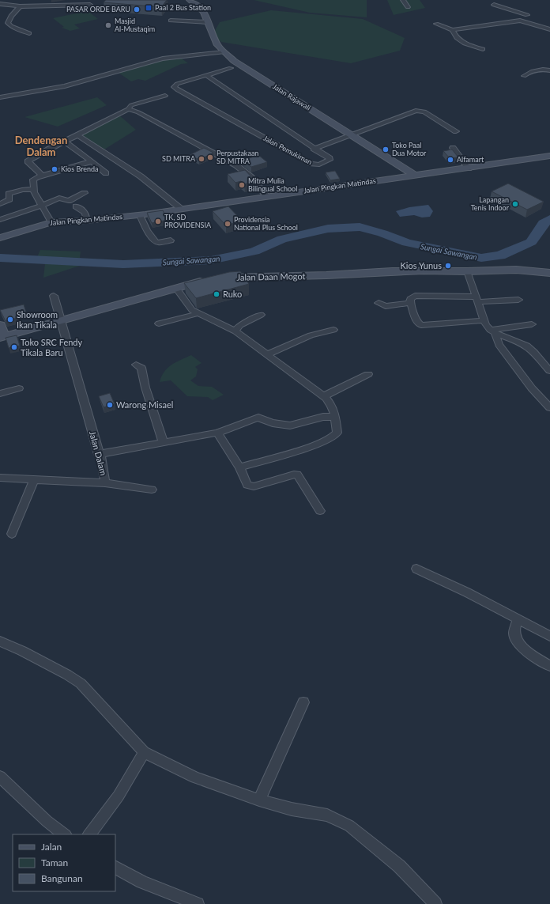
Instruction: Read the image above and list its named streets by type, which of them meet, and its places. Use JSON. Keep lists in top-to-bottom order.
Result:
{
  "streets": {
    "street": [
      "Jalan Rajawali",
      "Jalan Pemukiman",
      "Jalan Pingkan Matindas",
      "Jalan Daan Mogot",
      "Jalan Dalam"
    ]
  },
  "crossings": [
    ["Jalan Rajawali", "Jalan Pingkan Matindas"],
    ["Jalan Daan Mogot", "Jalan Dalam"]
  ],
  "districts": ["Dendengan Dalam"],
  "water": ["Sungai Sawangan"],
  "places": {
    "transit": ["Paal 2 Bus Station"],
    "other": [
      "PASAR ORDE BARU",
      "Masjid Al-Mustaqim",
      "Toko Paal Dua Motor",
      "Perpustakaan SD MITRA",
      "SD MITRA",
      "Alfamart",
      "Kios Brenda",
      "Mitra Mulia Bilingual School",
      "Lapangan Tenis Indoor",
      "TK, SD PROVIDENSIA",
      "Providensia National Plus School",
      "Kios Yunus",
      "Ruko",
      "Showroom Ikan Tikala",
      "Toko SRC Fendy Tikala Baru",
      "Warong Misael"
    ]
  },
  "legend": ["Jalan", "Taman", "Bangunan"]
}
